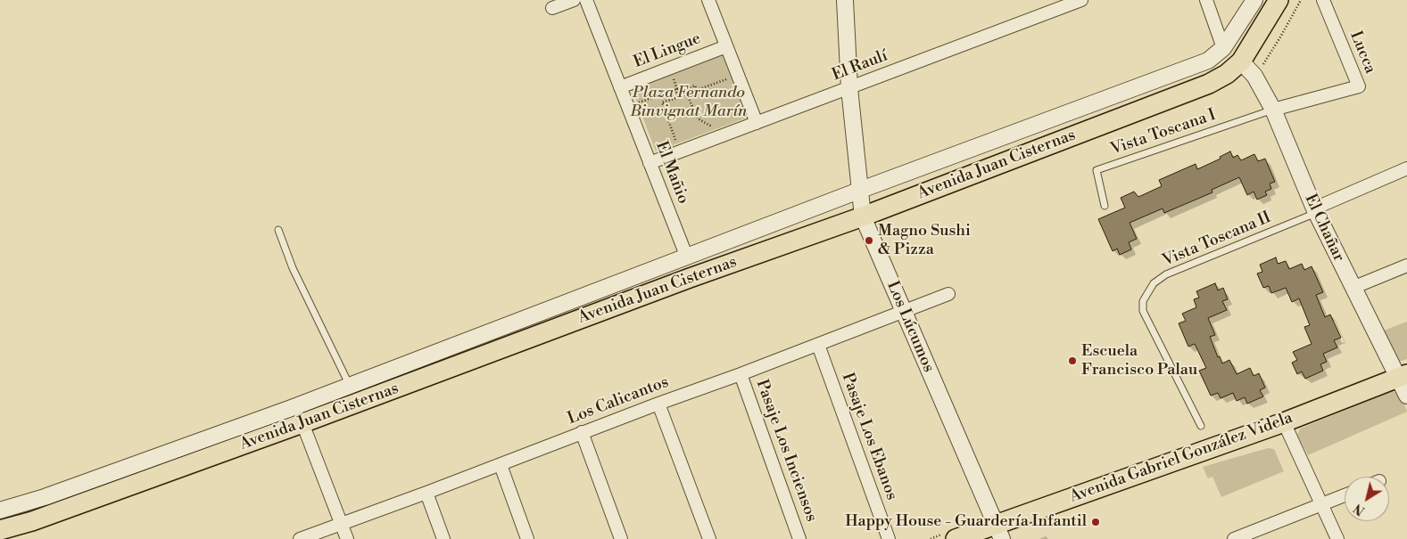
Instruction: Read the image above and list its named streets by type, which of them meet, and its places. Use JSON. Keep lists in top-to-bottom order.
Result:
{
  "streets": {
    "main road": ["Avenida Juan Cisternas", "Avenida Gabriel González Videla"],
    "street": [
      "El Lingue",
      "Lucca",
      "El Raulí",
      "El Mañio",
      "El Chañar",
      "Los Lúcumos",
      "Los Calicantos",
      "Pasaje Los Ebanos",
      "Pasaje Los Inciensos"
    ],
    "lane": ["Vista Toscana I", "Vista Toscana II"]
  },
  "crossings": [
    ["El Lingue", "El Mañio"],
    ["Lucca", "Vista Toscana I"],
    ["Lucca", "El Chañar"],
    ["El Raulí", "El Mañio"],
    ["El Raulí", "Los Lúcumos"],
    ["Vista Toscana I", "El Chañar"],
    ["Avenida Juan Cisternas", "El Mañio"],
    ["Avenida Juan Cisternas", "El Chañar"],
    ["Avenida Juan Cisternas", "Los Lúcumos"],
    ["El Chañar", "Vista Toscana II"],
    ["El Chañar", "Avenida Gabriel González Videla"],
    ["Los Lúcumos", "Los Calicantos"],
    ["Los Lúcumos", "Avenida Gabriel González Videla"],
    ["Los Calicantos", "Pasaje Los Ebanos"],
    ["Los Calicantos", "Pasaje Los Inciensos"]
  ],
  "parks": ["Plaza Fernando Binvignat Marín"],
  "places": ["Magno Sushi & Pizza", "Escuela Francisco Palau", "Happy House - Guardería Infantil"],
  "north": "bottom left"
}
